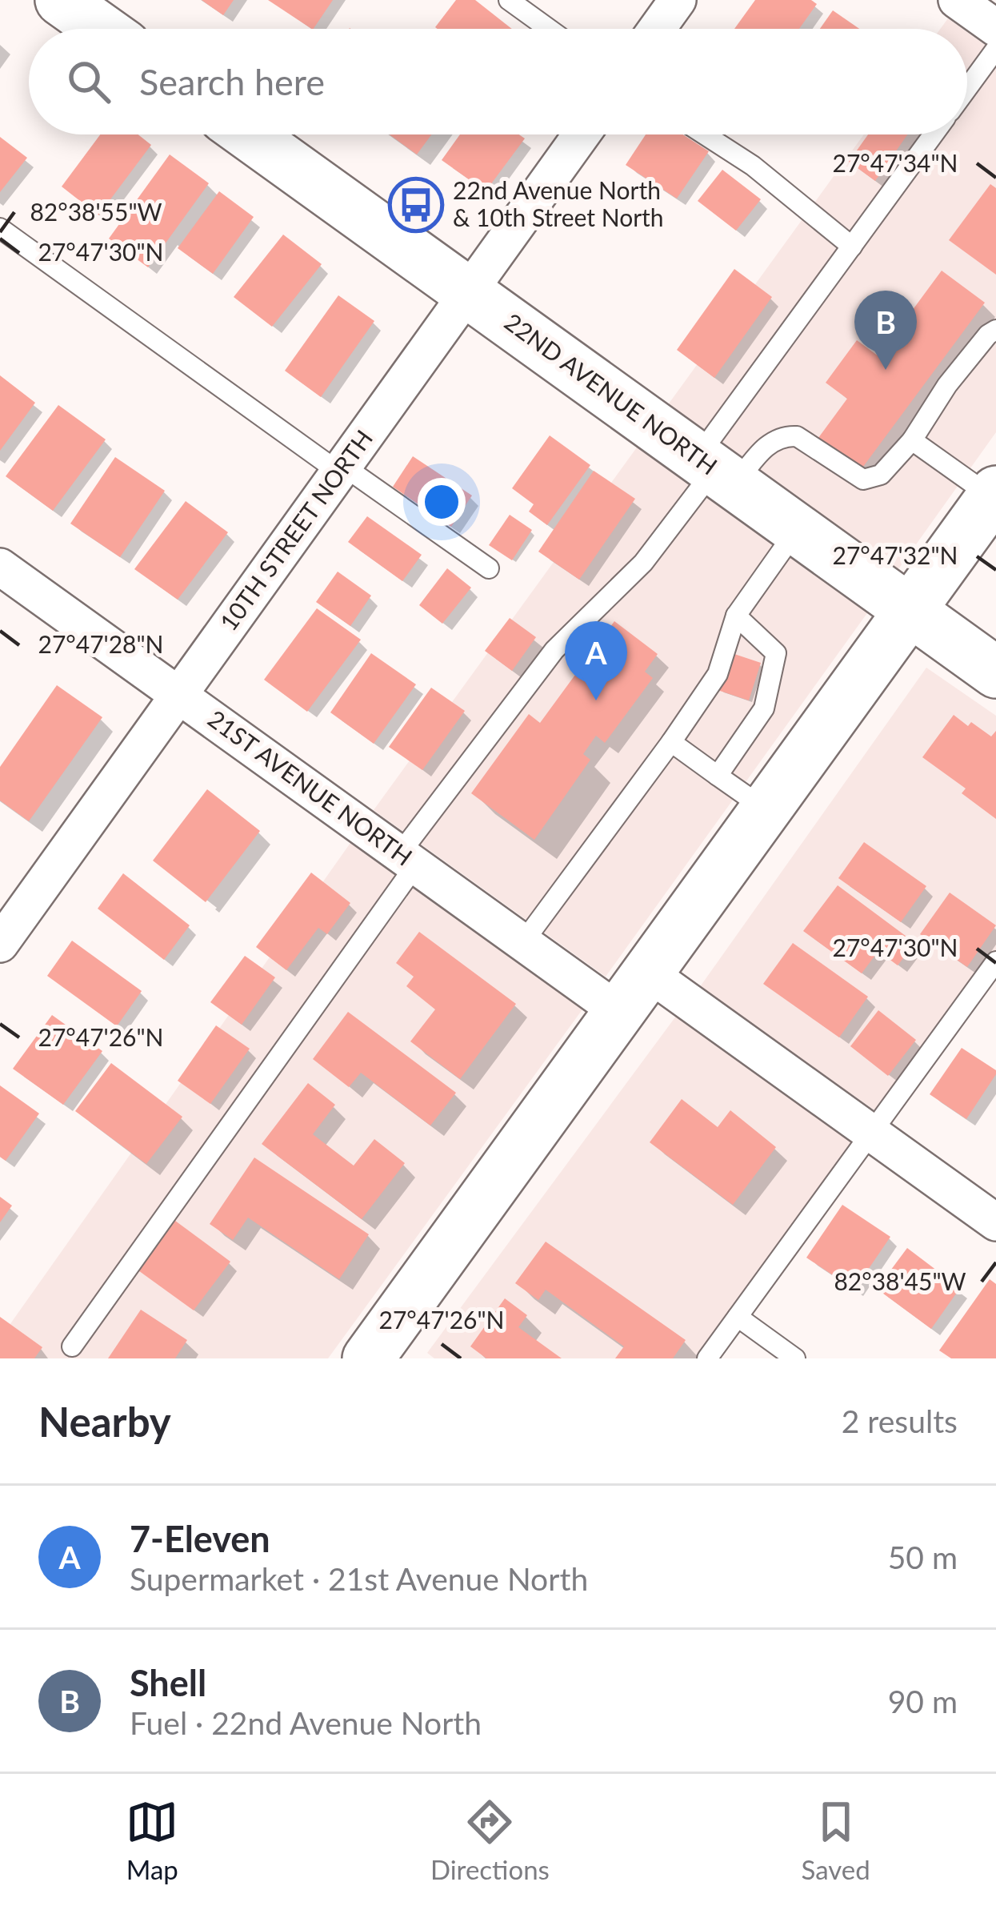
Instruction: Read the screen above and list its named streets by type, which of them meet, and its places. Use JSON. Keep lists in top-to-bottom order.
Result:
{
  "streets": {
    "main road": ["22ND AVENUE NORTH"],
    "street": ["10TH STREET NORTH", "21ST AVENUE NORTH"]
  },
  "crossings": [
    ["22ND AVENUE NORTH", "10TH STREET NORTH"],
    ["10TH STREET NORTH", "21ST AVENUE NORTH"]
  ],
  "places": {
    "bus stop": ["22nd Avenue North & 10th Street North"]
  },
  "page": {
    "search": "Search here",
    "pins": ["B", "A"],
    "heading": ["Nearby", "2 results"],
    "list": [
      {
        "mark": "A",
        "name": "7-Eleven",
        "note": "Supermarket · 21st Avenue North",
        "value": "50 m"
      },
      {
        "mark": "B",
        "name": "Shell",
        "note": "Fuel · 22nd Avenue North",
        "value": "90 m"
      }
    ],
    "nav": ["Map", "Directions", "Saved"]
  },
  "coordinates": [
    "27°47'34\"N",
    "82°38'55\"W",
    "27°47'30\"N",
    "27°47'32\"N",
    "27°47'28\"N",
    "27°47'26\"N",
    "82°38'45\"W"
  ]
}
